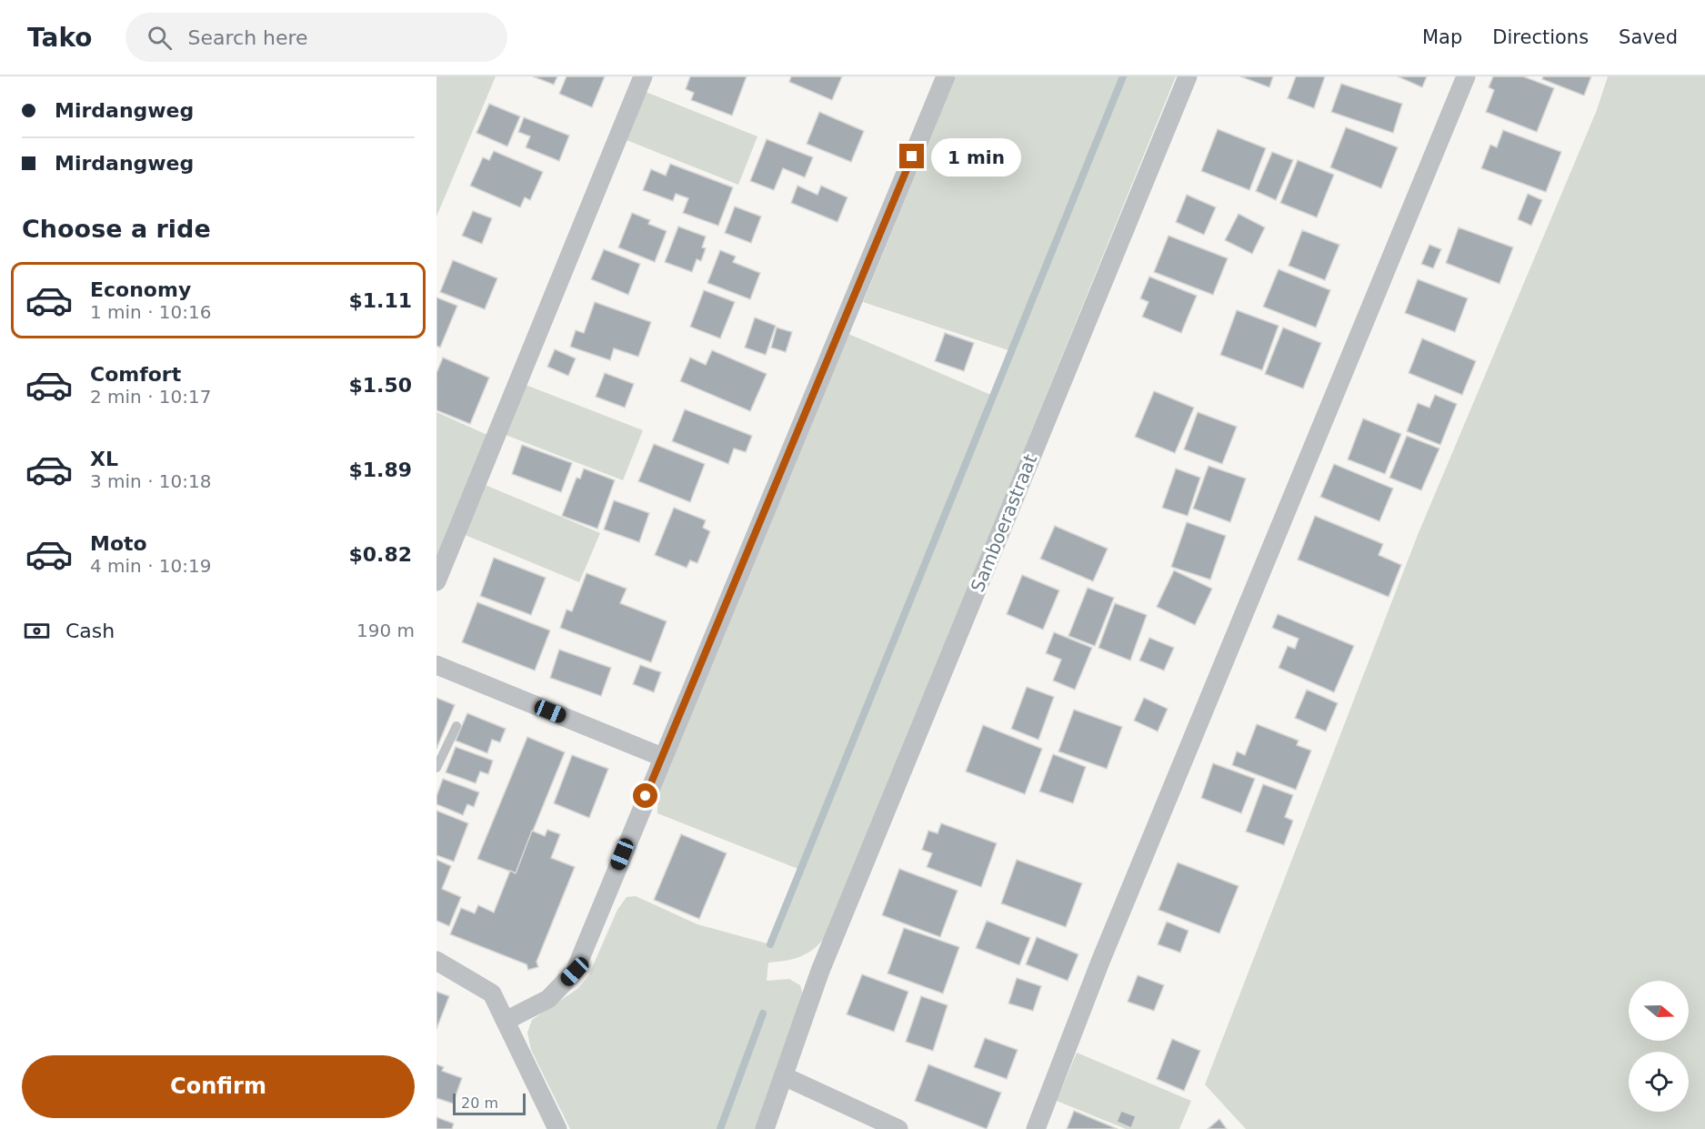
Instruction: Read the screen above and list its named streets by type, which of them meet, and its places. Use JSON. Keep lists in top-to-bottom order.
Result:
{
  "streets": {
    "street": ["Samboerastraat"]
  },
  "scale_bar": "20 m",
  "north": "right",
  "page": {
    "header": "Tako",
    "search": "Search here",
    "nav": ["Map", "Directions", "Saved"],
    "banner": ["Mirdangweg", "Mirdangweg"],
    "bubble": "1 min",
    "heading": "Choose a ride",
    "list": [
      {
        "name": "Economy",
        "note": "1 min · 10:16",
        "value": "$1.11"
      },
      {
        "name": "Comfort",
        "note": "2 min · 10:17",
        "value": "$1.50"
      },
      {
        "name": "XL",
        "note": "3 min · 10:18",
        "value": "$1.89"
      },
      {
        "name": "Moto",
        "note": "4 min · 10:19",
        "value": "$0.82"
      }
    ],
    "pay": ["Cash", "190 m"],
    "buttons": "Confirm",
    "scale": "20 m"
  }
}
